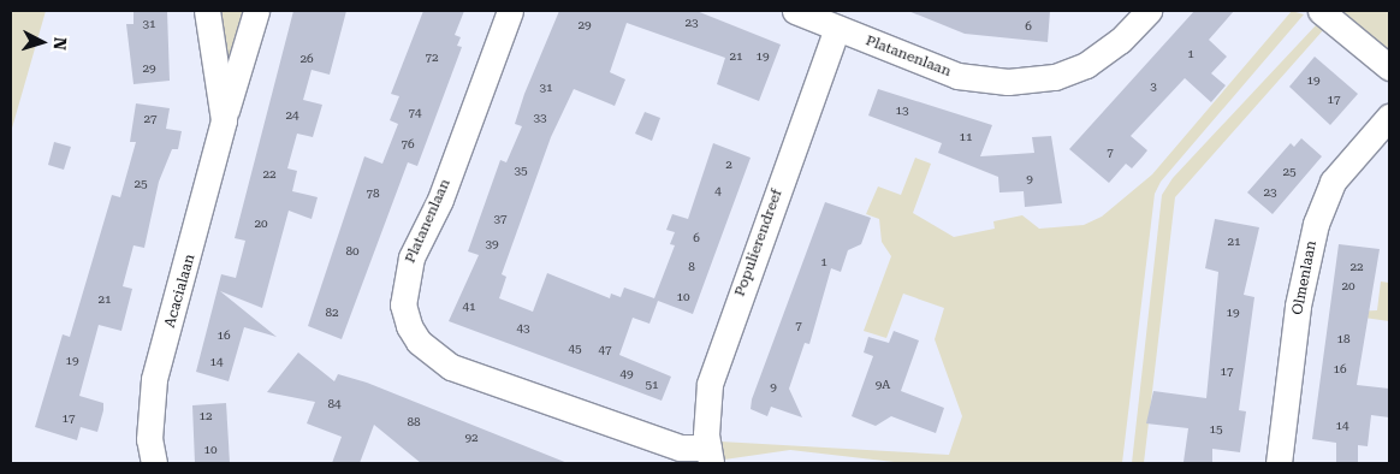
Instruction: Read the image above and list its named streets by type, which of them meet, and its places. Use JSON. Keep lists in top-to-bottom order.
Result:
{
  "streets": {
    "street": [
      "Platanenlaan",
      "Populierendreef",
      "Olmenlaan",
      "Acacialaan"
    ]
  },
  "crossings": [
    ["Platanenlaan", "Populierendreef"]
  ],
  "house_numbers": [
    "23",
    "31",
    "29",
    "6",
    "1",
    "21",
    "19",
    "72",
    "26",
    "29",
    "19",
    "3",
    "31",
    "17",
    "13",
    "74",
    "24",
    "33",
    "27",
    "11",
    "76",
    "7",
    "2",
    "35",
    "25",
    "22",
    "9",
    "25",
    "4",
    "23",
    "78",
    "37",
    "20",
    "6",
    "21",
    "39",
    "80",
    "1",
    "8",
    "22",
    "20",
    "10",
    "21",
    "41",
    "82",
    "19",
    "7",
    "43",
    "16",
    "18",
    "45",
    "47",
    "19",
    "14",
    "16",
    "17",
    "49",
    "51",
    "9A",
    "9",
    "84",
    "12",
    "17",
    "88",
    "14",
    "15",
    "92",
    "10"
  ],
  "north": "right"
}
